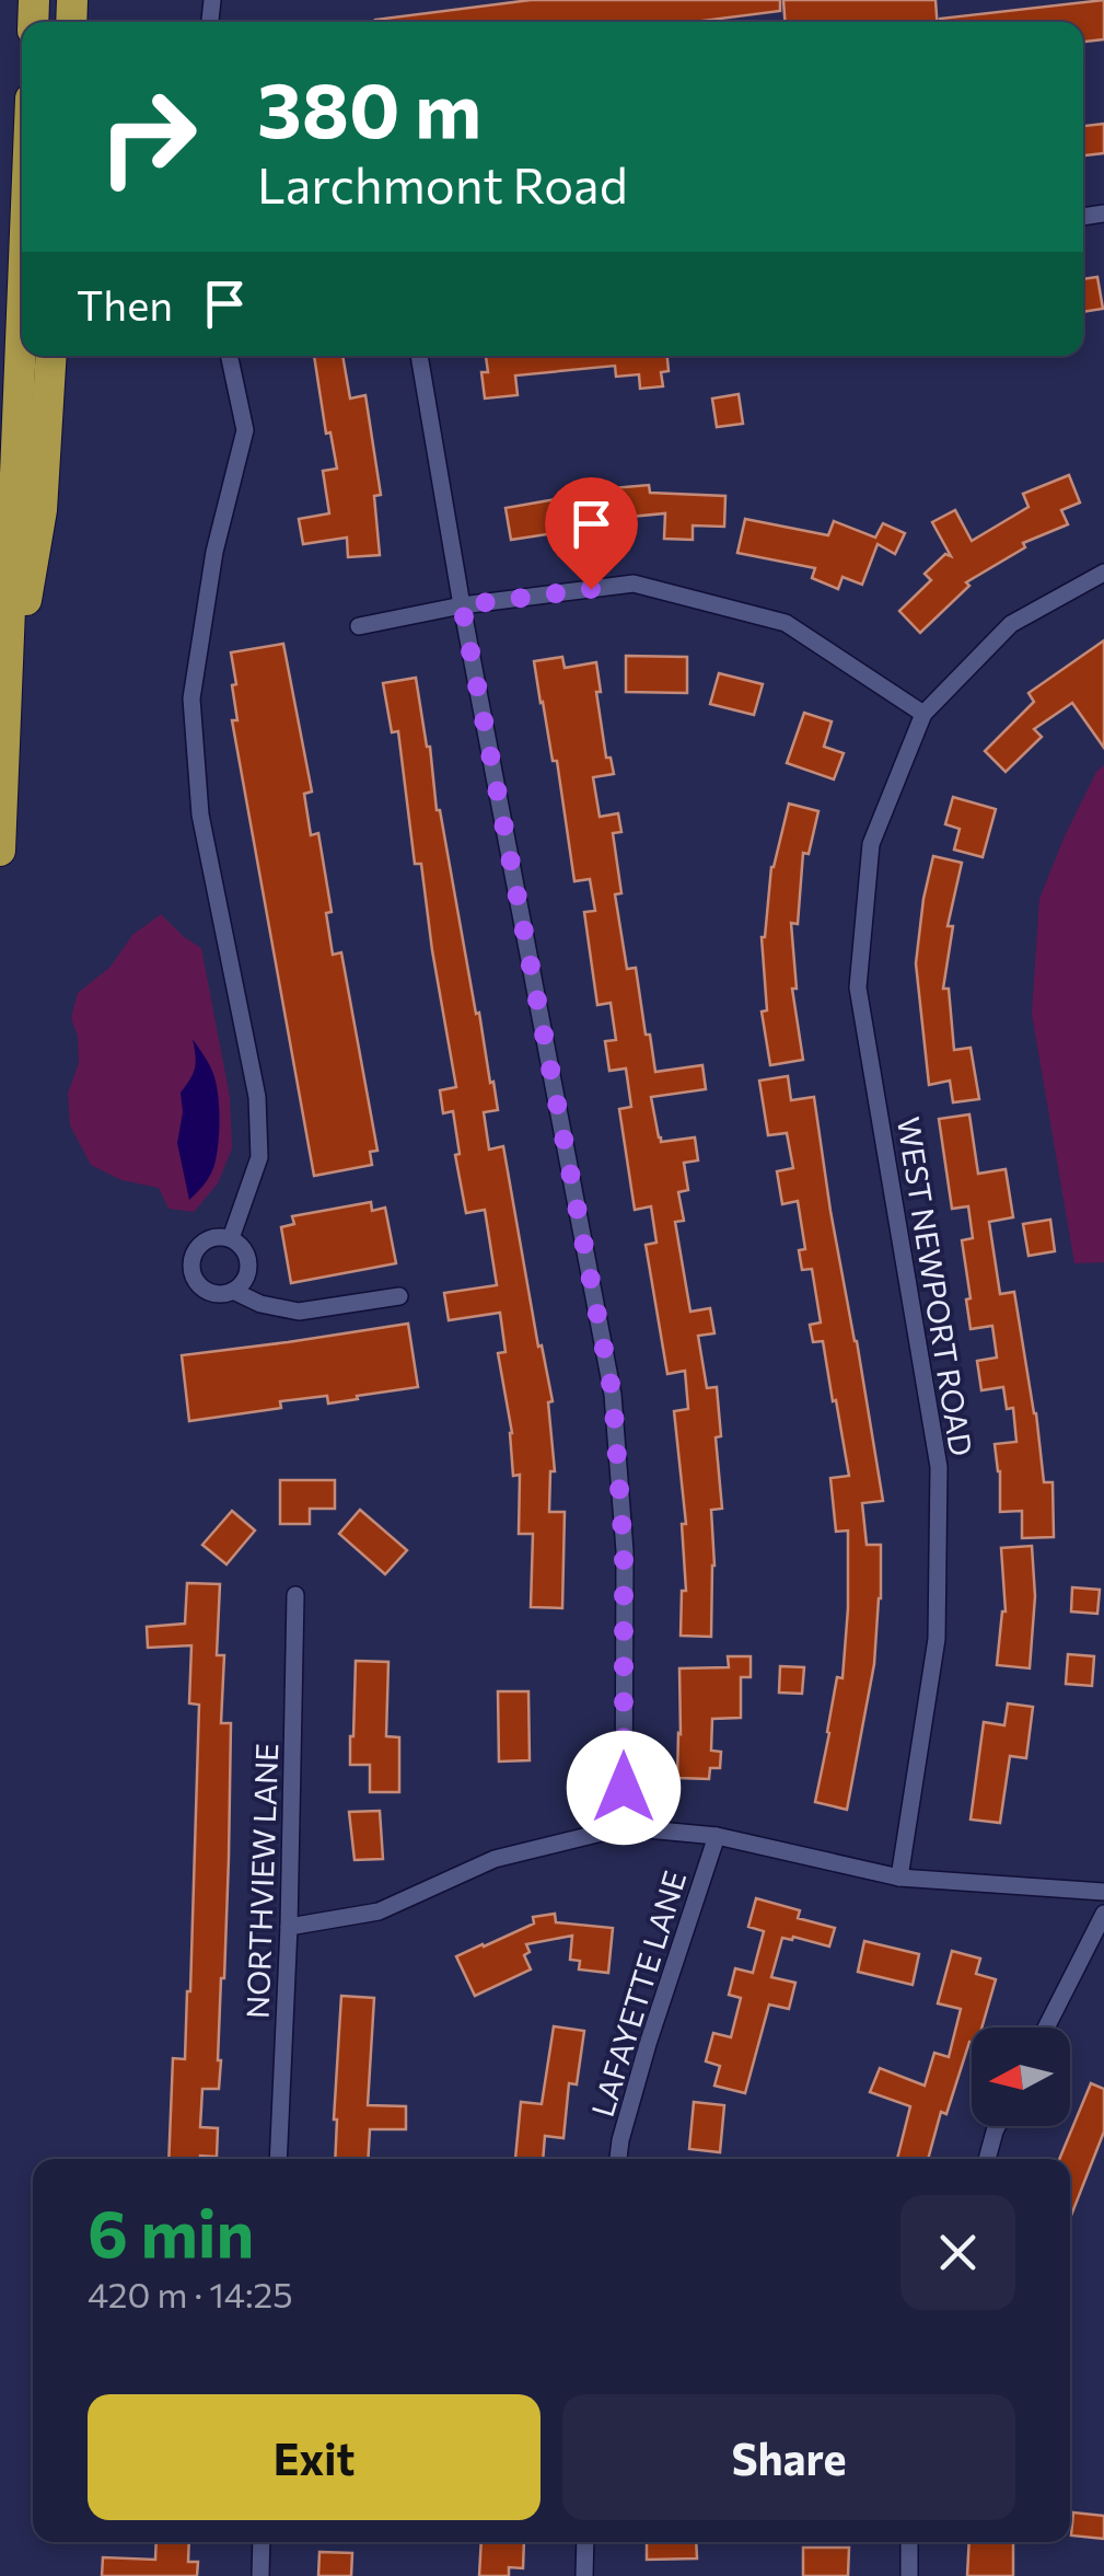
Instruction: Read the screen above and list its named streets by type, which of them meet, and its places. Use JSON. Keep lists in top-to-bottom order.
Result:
{
  "streets": {
    "street": ["WEST NEWPORT ROAD", "NORTHVIEW LANE", "LAFAYETTE LANE"]
  },
  "north": "left",
  "page": {
    "turn": ["380 m", "Larchmont Road"],
    "then": "Then",
    "heading": ["6 min", "420 m · 14:25"],
    "buttons": ["Exit", "Share"]
  }
}
